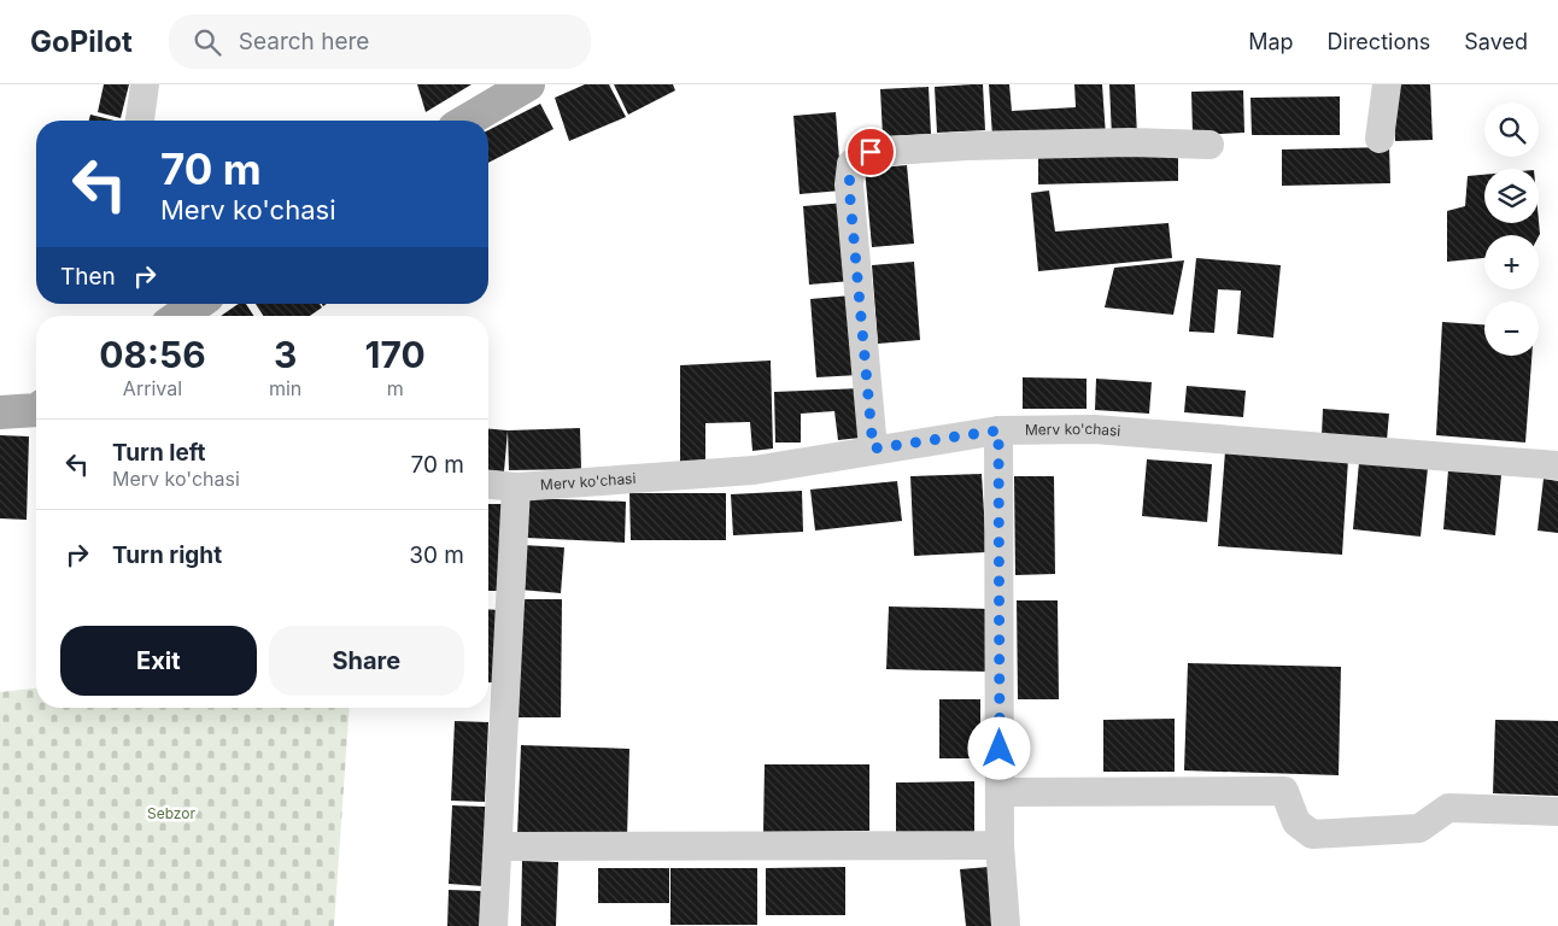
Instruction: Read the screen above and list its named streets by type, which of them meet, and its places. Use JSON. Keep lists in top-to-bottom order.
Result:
{
  "streets": {
    "street": ["Merv ko'chasi"]
  },
  "parks": ["Sebzor"],
  "page": {
    "header": "GoPilot",
    "search": "Search here",
    "nav": ["Map", "Directions", "Saved"],
    "map_buttons": ["+", "−"],
    "turn": ["70 m", "Merv ko'chasi"],
    "then": "Then",
    "eta": [
      "08:56",
      "Arrival",
      "3",
      "min",
      "170",
      "m"
    ],
    "list": [
      {
        "name": "Turn left",
        "note": "Merv ko'chasi",
        "value": "70 m"
      },
      {
        "name": "Turn right",
        "value": "30 m"
      }
    ],
    "buttons": ["Exit", "Share"]
  }
}
